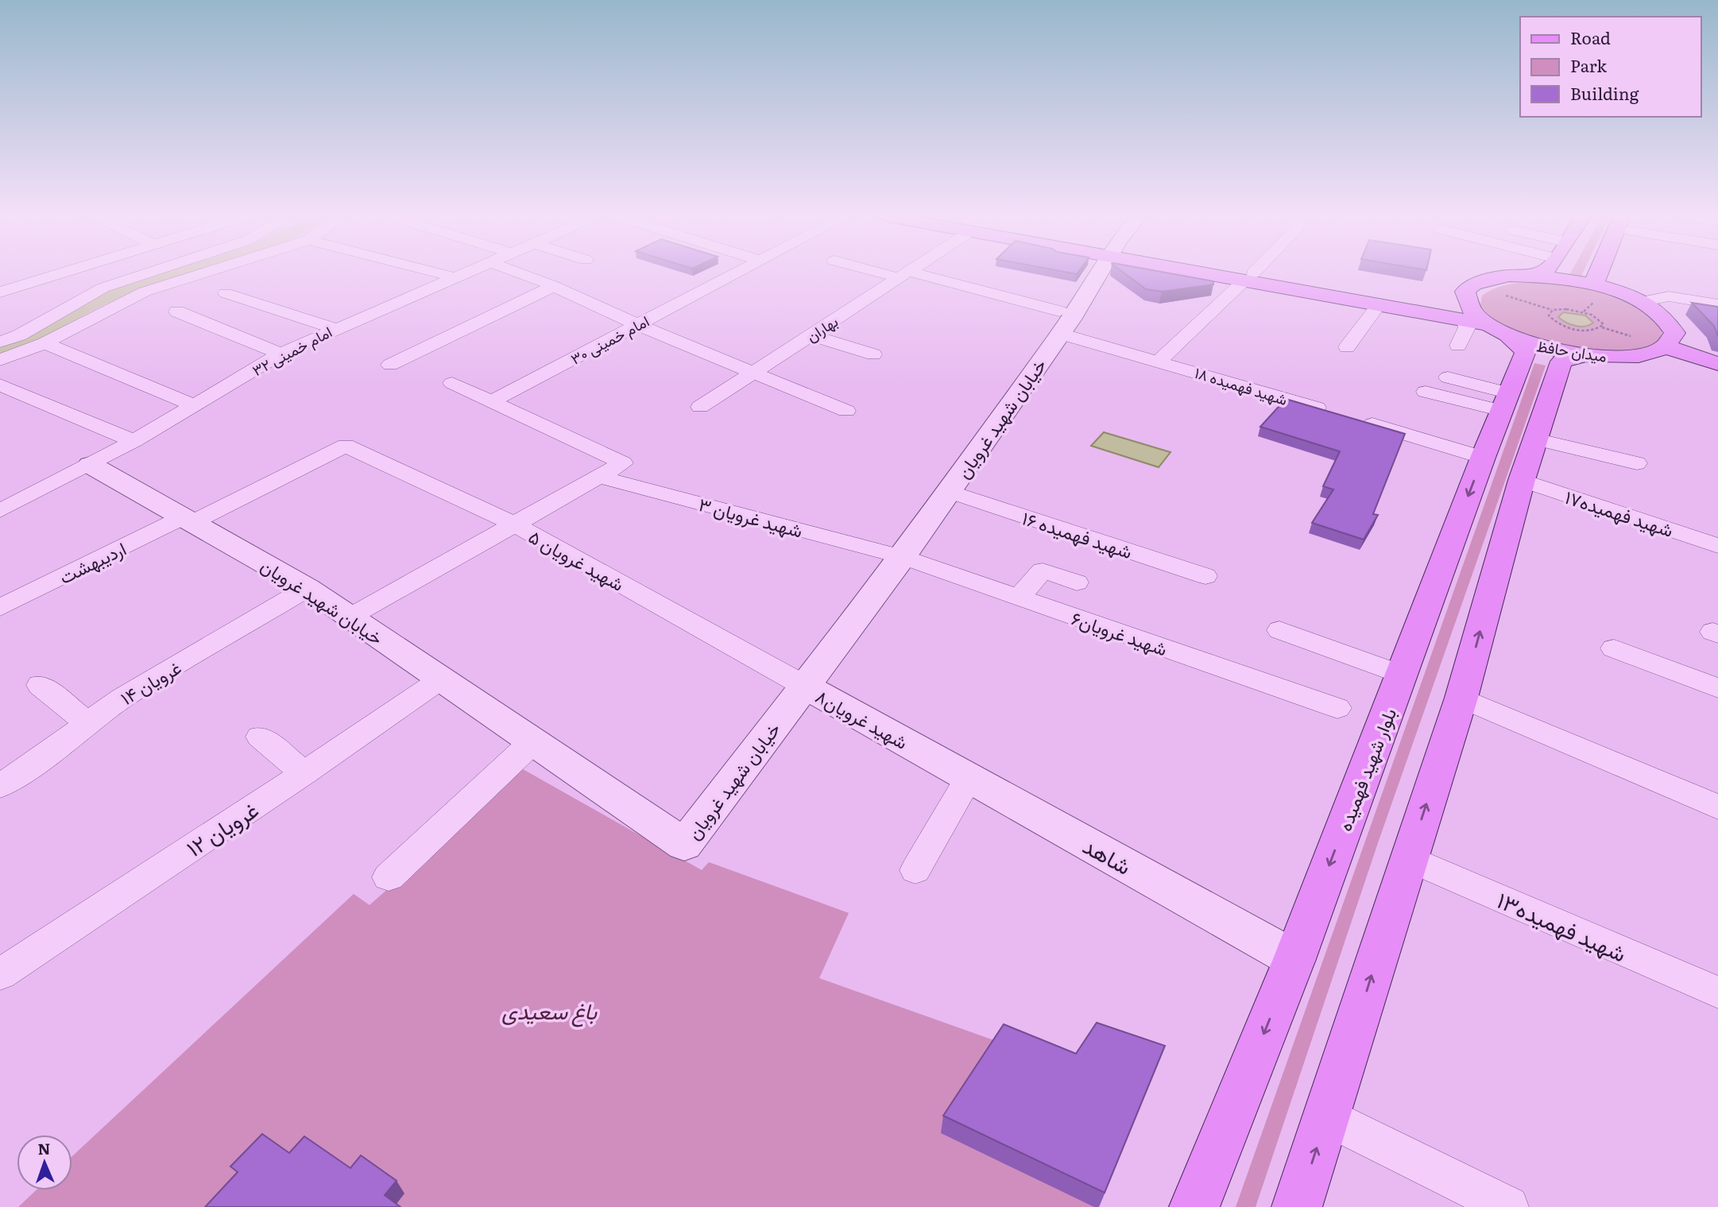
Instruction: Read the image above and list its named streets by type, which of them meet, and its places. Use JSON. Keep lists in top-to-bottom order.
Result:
{
  "streets": {
    "main road": ["میدان حافظ", "بلوار شهید فهمیده"],
    "street": [
      "بهاران",
      "امام خمینی ۳۰",
      "امام خمینی ۳۲",
      "شهید فهمیده ۱۸",
      "خیابان شهید غرویان",
      "شهید فهمیده۱۷",
      "شهید غرویان ۳",
      "شهید فهمیده ۱۶",
      "شهید غرویان ۵",
      "اردیبهشت",
      "شهید غرویان۶",
      "غرویان ۱۴",
      "شهید غرویان۸",
      "غرویان ۱۲",
      "شاهد",
      "شهید فهمیده۱۳"
    ]
  },
  "crossings": [
    ["بهاران", "شهید فهمیده ۱۸"],
    ["امام خمینی ۳۲", "خیابان شهید غرویان"],
    ["میدان حافظ", "بلوار شهید فهمیده"],
    ["شهید فهمیده ۱۸", "خیابان شهید غرویان"],
    ["شهید فهمیده ۱۸", "بلوار شهید فهمیده"],
    ["خیابان شهید غرویان", "شهید غرویان ۳"],
    ["خیابان شهید غرویان", "شهید فهمیده ۱۶"],
    ["خیابان شهید غرویان", "شهید غرویان ۵"],
    ["خیابان شهید غرویان", "اردیبهشت"],
    ["خیابان شهید غرویان", "شهید غرویان۶"],
    ["خیابان شهید غرویان", "غرویان ۱۴"],
    ["خیابان شهید غرویان", "شهید غرویان۸"],
    ["خیابان شهید غرویان", "غرویان ۱۲"],
    ["شهید غرویان ۳", "شهید غرویان۶"],
    ["شهید غرویان ۵", "اردیبهشت"],
    ["شهید غرویان ۵", "شهید غرویان۸"],
    ["شهید غرویان۸", "شاهد"],
    ["بلوار شهید فهمیده", "شاهد"]
  ],
  "parks": ["باغ سعیدی"],
  "legend": ["Road", "Park", "Building"],
  "north": "top"
}
